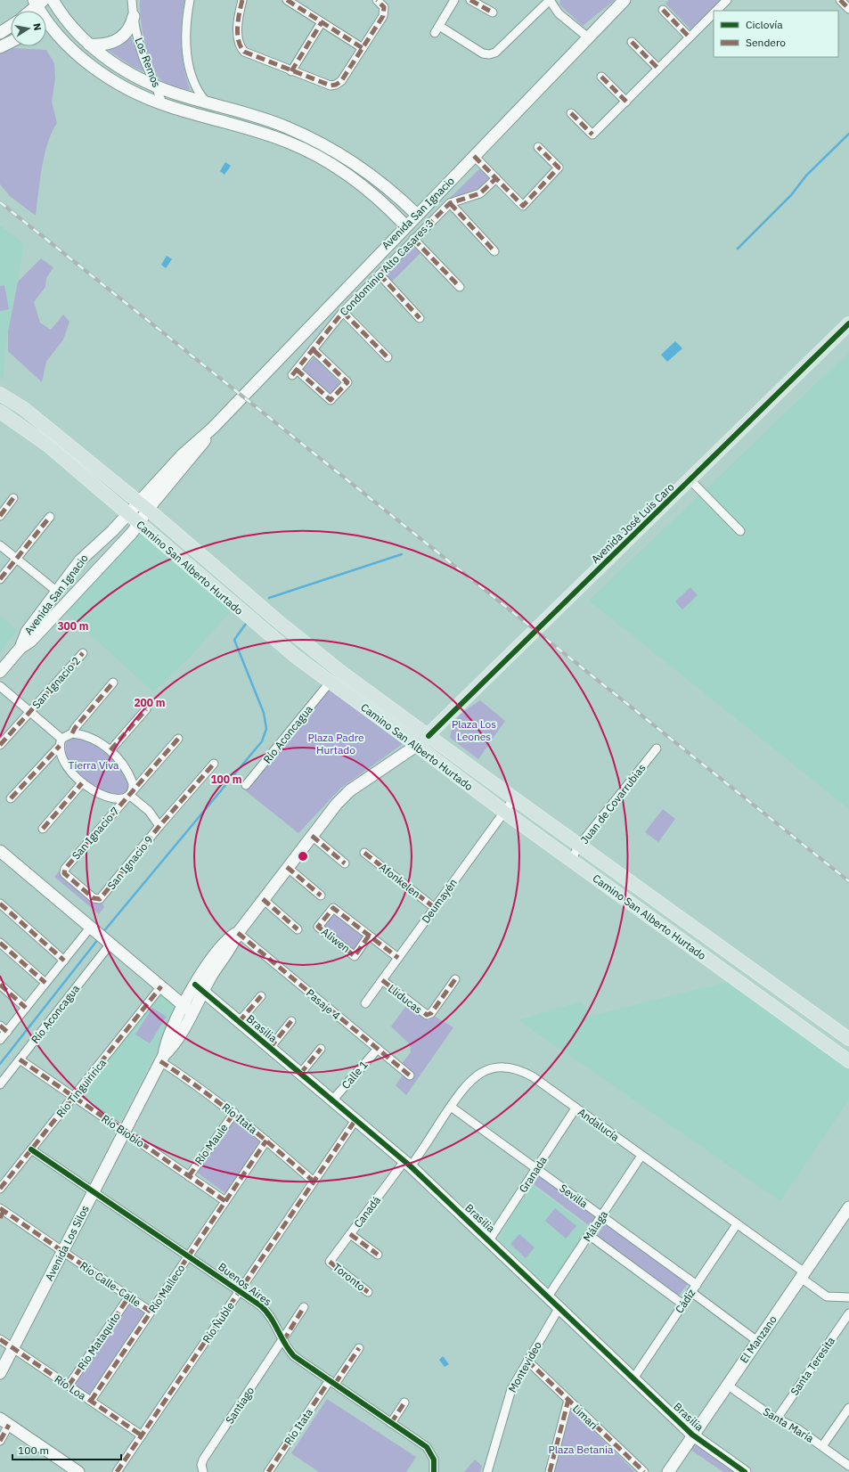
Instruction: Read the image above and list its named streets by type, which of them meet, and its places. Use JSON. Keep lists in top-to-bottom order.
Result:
{
  "streets": {
    "main road": ["Avenida José Luis Caro", "Camino San Alberto Hurtado"],
    "street": [
      "Los Remos",
      "Avenida San Ignacio",
      "Condominio Alto Casares 3",
      "San Ignacio 2",
      "Río Aconcagua",
      "Juan de Covarrubias",
      "San Ignacio 7",
      "San Ignacio 9",
      "Afonkelen",
      "Deumayén",
      "Aliwen",
      "Lliducas",
      "Pasaje 4",
      "Brasilia",
      "Calle 1",
      "Río Tinguiririca",
      "Río Itata",
      "Andalucía",
      "Río Biobío",
      "Río Maule",
      "Granada",
      "Sevilla",
      "Canadá",
      "Málaga",
      "Avenida Los Silos",
      "Toronto",
      "Río Calle-Calle",
      "Buenos Aires",
      "Río Malleco",
      "Cádiz",
      "Río Ñuble",
      "El Manzano",
      "Río Mataquito",
      "Santa Teresita",
      "Montevideo",
      "Río Loa",
      "Santiago",
      "Limarí",
      "Santa María"
    ]
  },
  "crossings": [
    ["Avenida San Ignacio", "Camino San Alberto Hurtado"],
    ["Avenida José Luis Caro", "Camino San Alberto Hurtado"],
    ["Avenida José Luis Caro", "Avenida Los Silos"],
    ["Camino San Alberto Hurtado", "Río Aconcagua"],
    ["Camino San Alberto Hurtado", "Juan de Covarrubias"],
    ["Camino San Alberto Hurtado", "Deumayén"],
    ["Camino San Alberto Hurtado", "Avenida Los Silos"],
    ["Río Aconcagua", "Río Biobío"],
    ["San Ignacio 7", "San Ignacio 9"],
    ["Afonkelen", "Deumayén"],
    ["Deumayén", "Aliwen"],
    ["Deumayén", "Lliducas"],
    ["Pasaje 4", "Calle 1"],
    ["Pasaje 4", "Avenida Los Silos"],
    ["Brasilia", "Calle 1"],
    ["Brasilia", "Andalucía"],
    ["Brasilia", "Granada"],
    ["Brasilia", "Canadá"],
    ["Brasilia", "Málaga"],
    ["Brasilia", "Avenida Los Silos"],
    ["Brasilia", "Cádiz"],
    ["Brasilia", "Río Ñuble"],
    ["Brasilia", "El Manzano"],
    ["Brasilia", "Montevideo"],
    ["Río Tinguiririca", "Río Biobío"],
    ["Río Tinguiririca", "Buenos Aires"],
    ["Río Itata", "Río Maule"],
    ["Río Itata", "Avenida Los Silos"],
    ["Río Itata", "Buenos Aires"],
    ["Río Itata", "Río Malleco"],
    ["Río Itata", "Río Ñuble"],
    ["Andalucía", "Granada"],
    ["Andalucía", "Sevilla"],
    ["Andalucía", "Canadá"],
    ["Andalucía", "Málaga"],
    ["Andalucía", "Cádiz"],
    ["Andalucía", "El Manzano"],
    ["Río Biobío", "Río Maule"],
    ["Río Biobío", "Avenida Los Silos"],
    ["Río Biobío", "Río Malleco"],
    ["Granada", "Sevilla"],
    ["Sevilla", "Málaga"],
    ["Sevilla", "Cádiz"],
    ["Canadá", "Toronto"],
    ["Avenida Los Silos", "Río Calle-Calle"],
    ["Avenida Los Silos", "Buenos Aires"],
    ["Avenida Los Silos", "Río Loa"],
    ["Río Calle-Calle", "Río Malleco"],
    ["Río Calle-Calle", "Río Mataquito"],
    ["Buenos Aires", "Río Malleco"],
    ["Buenos Aires", "Río Ñuble"],
    ["Buenos Aires", "Santiago"],
    ["Río Malleco", "Río Loa"],
    ["Río Ñuble", "Río Loa"],
    ["El Manzano", "Santa María"],
    ["Río Mataquito", "Río Loa"],
    ["Santa Teresita", "Santa María"],
    ["Montevideo", "Limarí"]
  ],
  "parks": [
    "Plaza Los Leones",
    "Plaza Padre Hurtado",
    "Tierra Viva",
    "Plaza Betania"
  ],
  "legend": ["Ciclovía", "Sendero"],
  "scale_bar": "100 m",
  "north": "right",
  "rings": ["300 m", "200 m", "100 m"]
}
